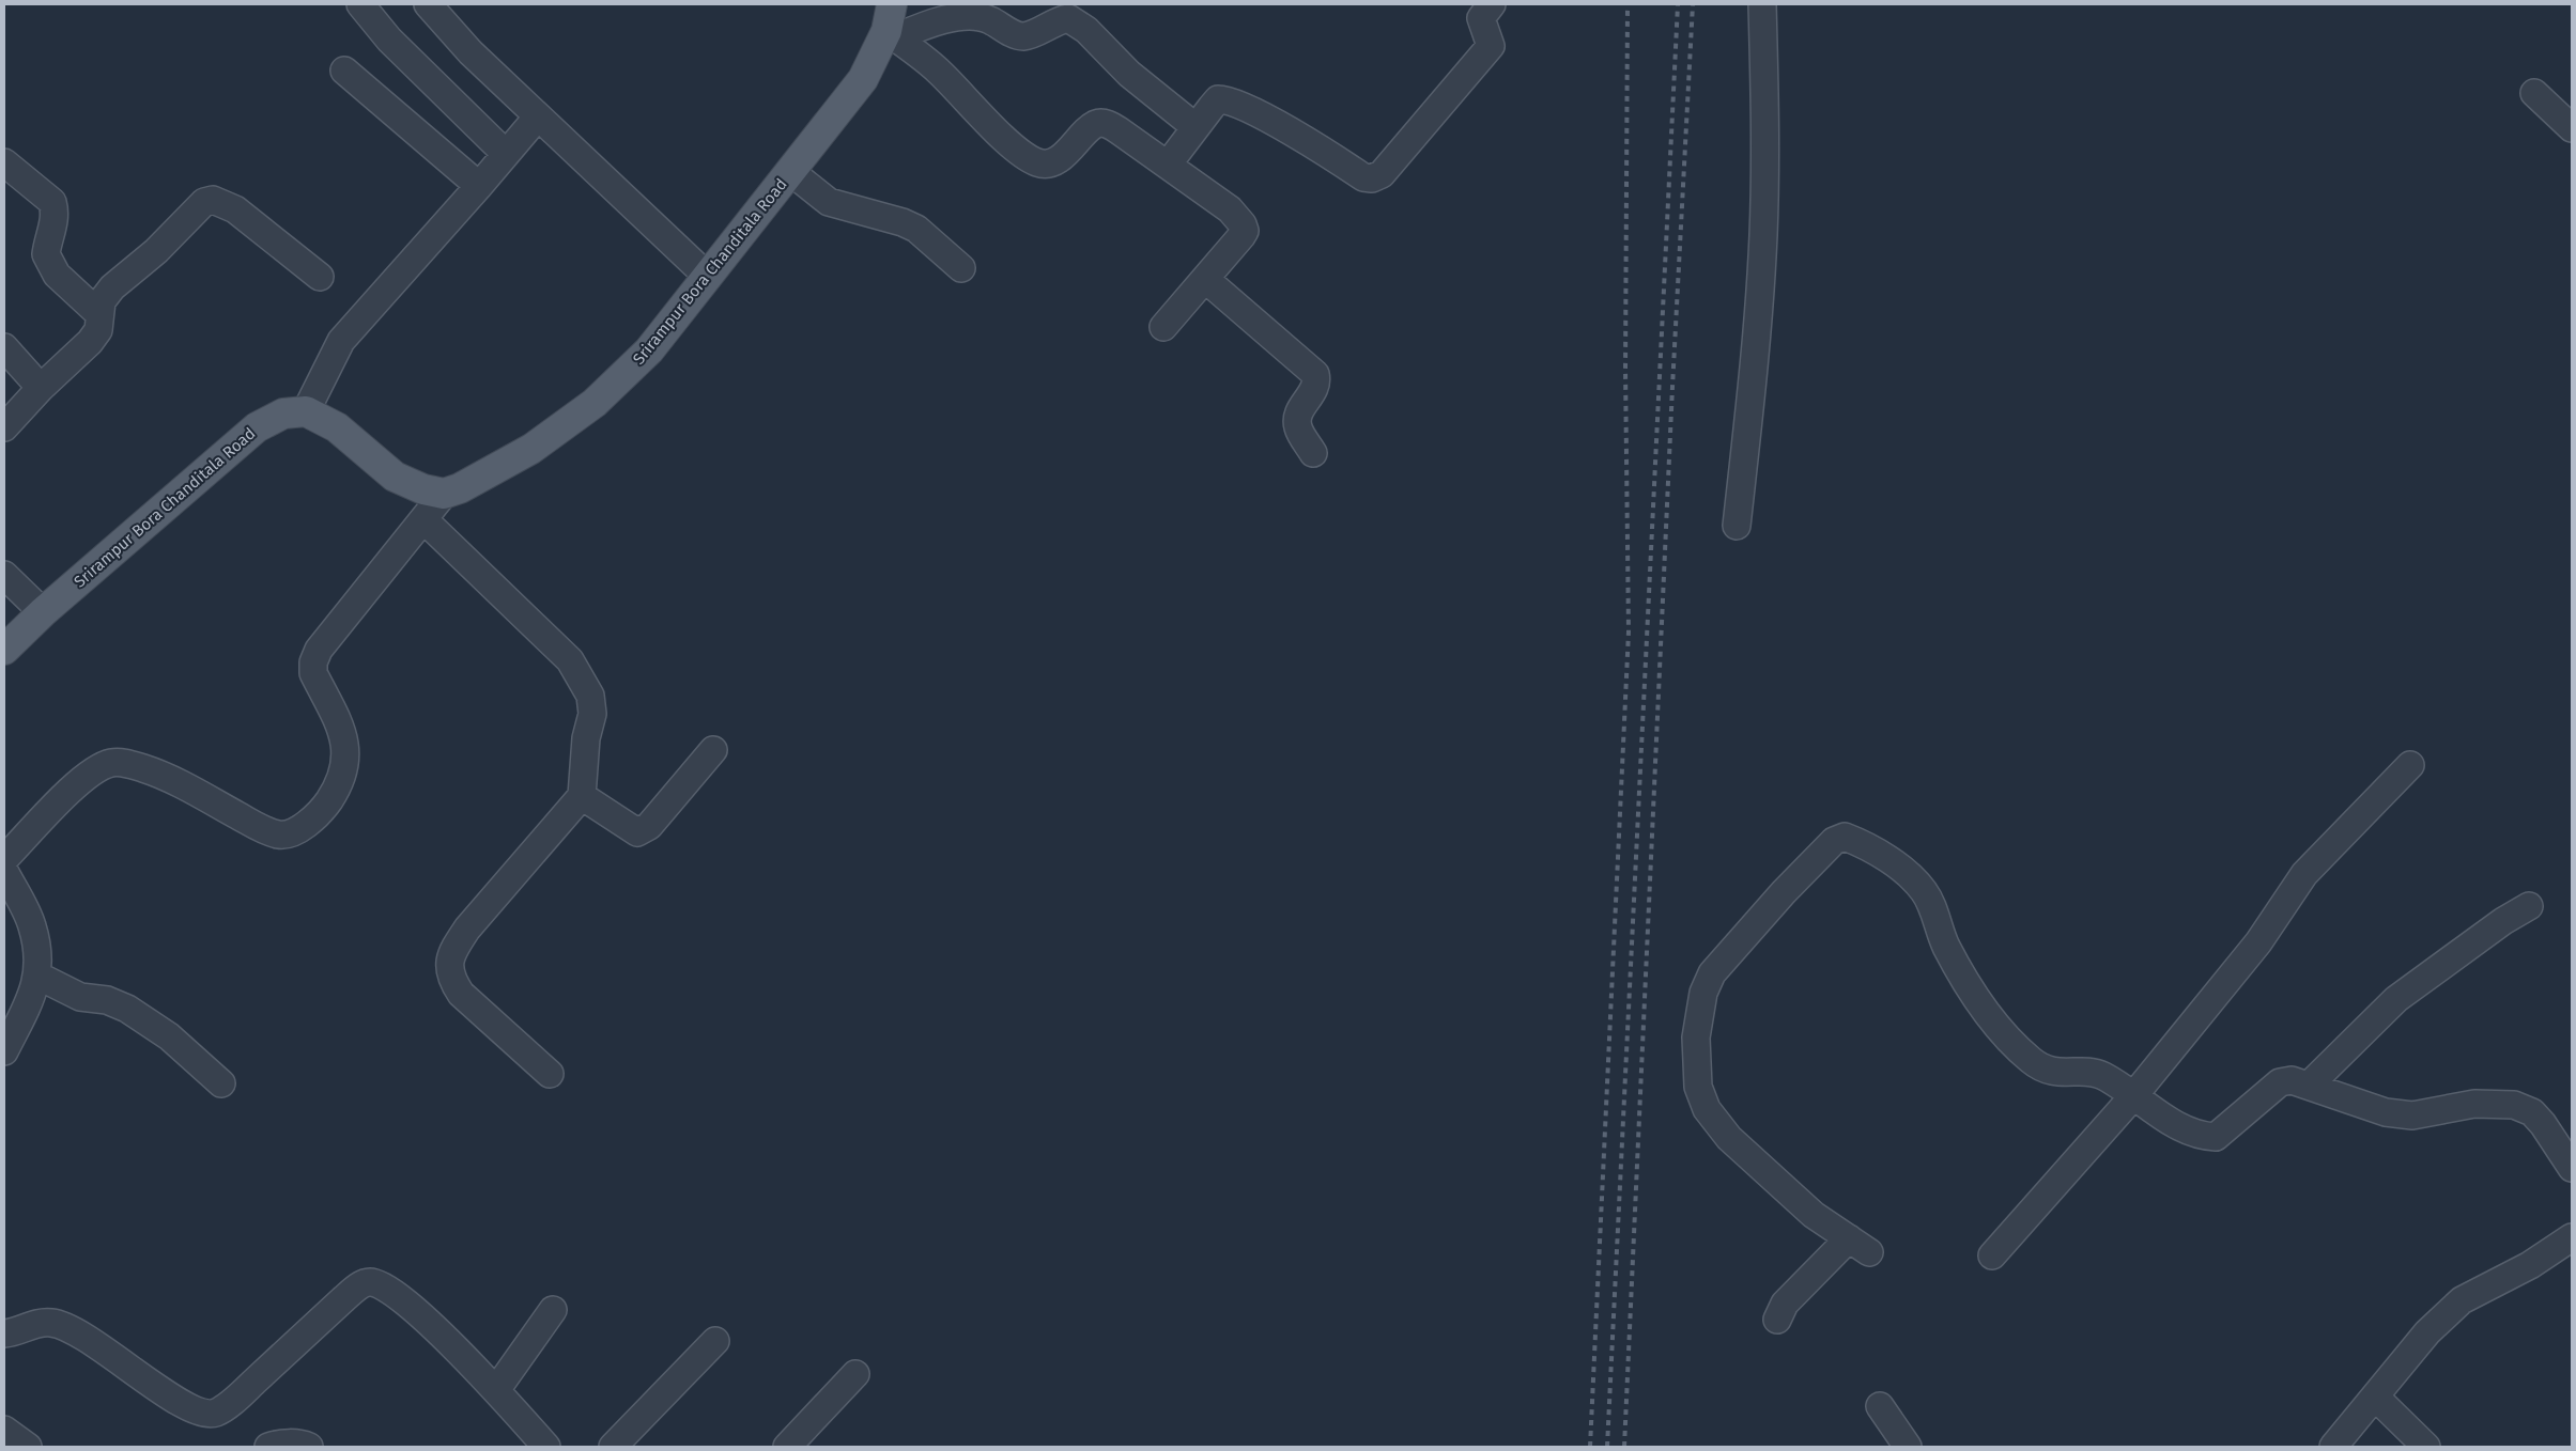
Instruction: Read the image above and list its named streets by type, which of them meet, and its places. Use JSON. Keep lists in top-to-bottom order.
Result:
{
  "streets": {
    "main road": ["Srirampur Bora Chanditala Road"]
  }
}
